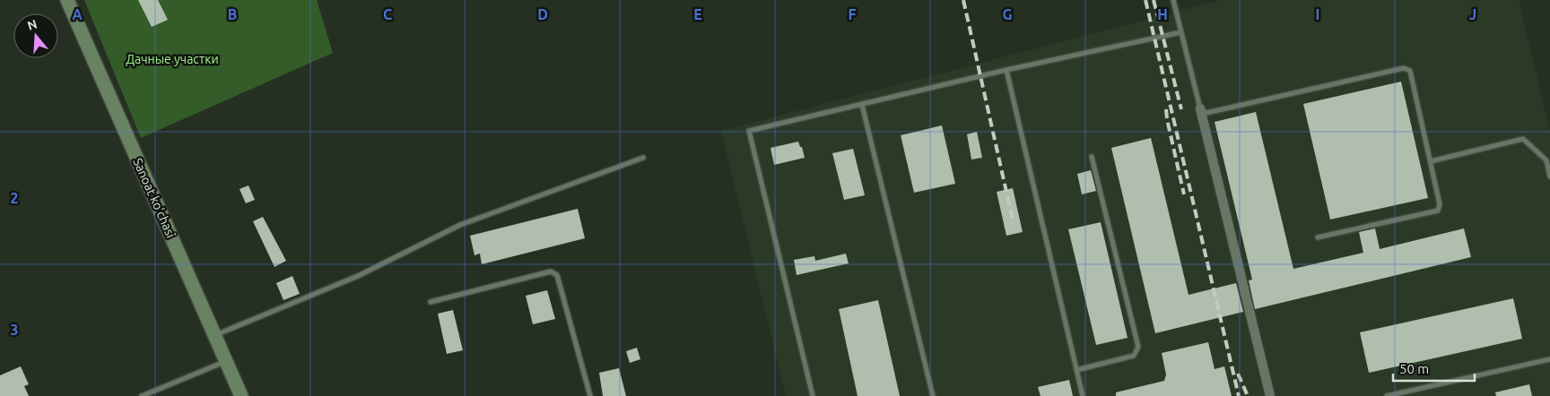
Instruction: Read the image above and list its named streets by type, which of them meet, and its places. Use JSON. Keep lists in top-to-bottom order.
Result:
{
  "streets": {
    "main road": ["Sanoat ko'chasi"]
  },
  "parks": ["Дачные участки"],
  "scale_bar": "50 m",
  "north": "top",
  "grid": {
    "columns": [
      "A",
      "B",
      "C",
      "D",
      "E",
      "F",
      "G",
      "H",
      "I",
      "J"
    ],
    "rows": ["2", "3"]
  }
}
